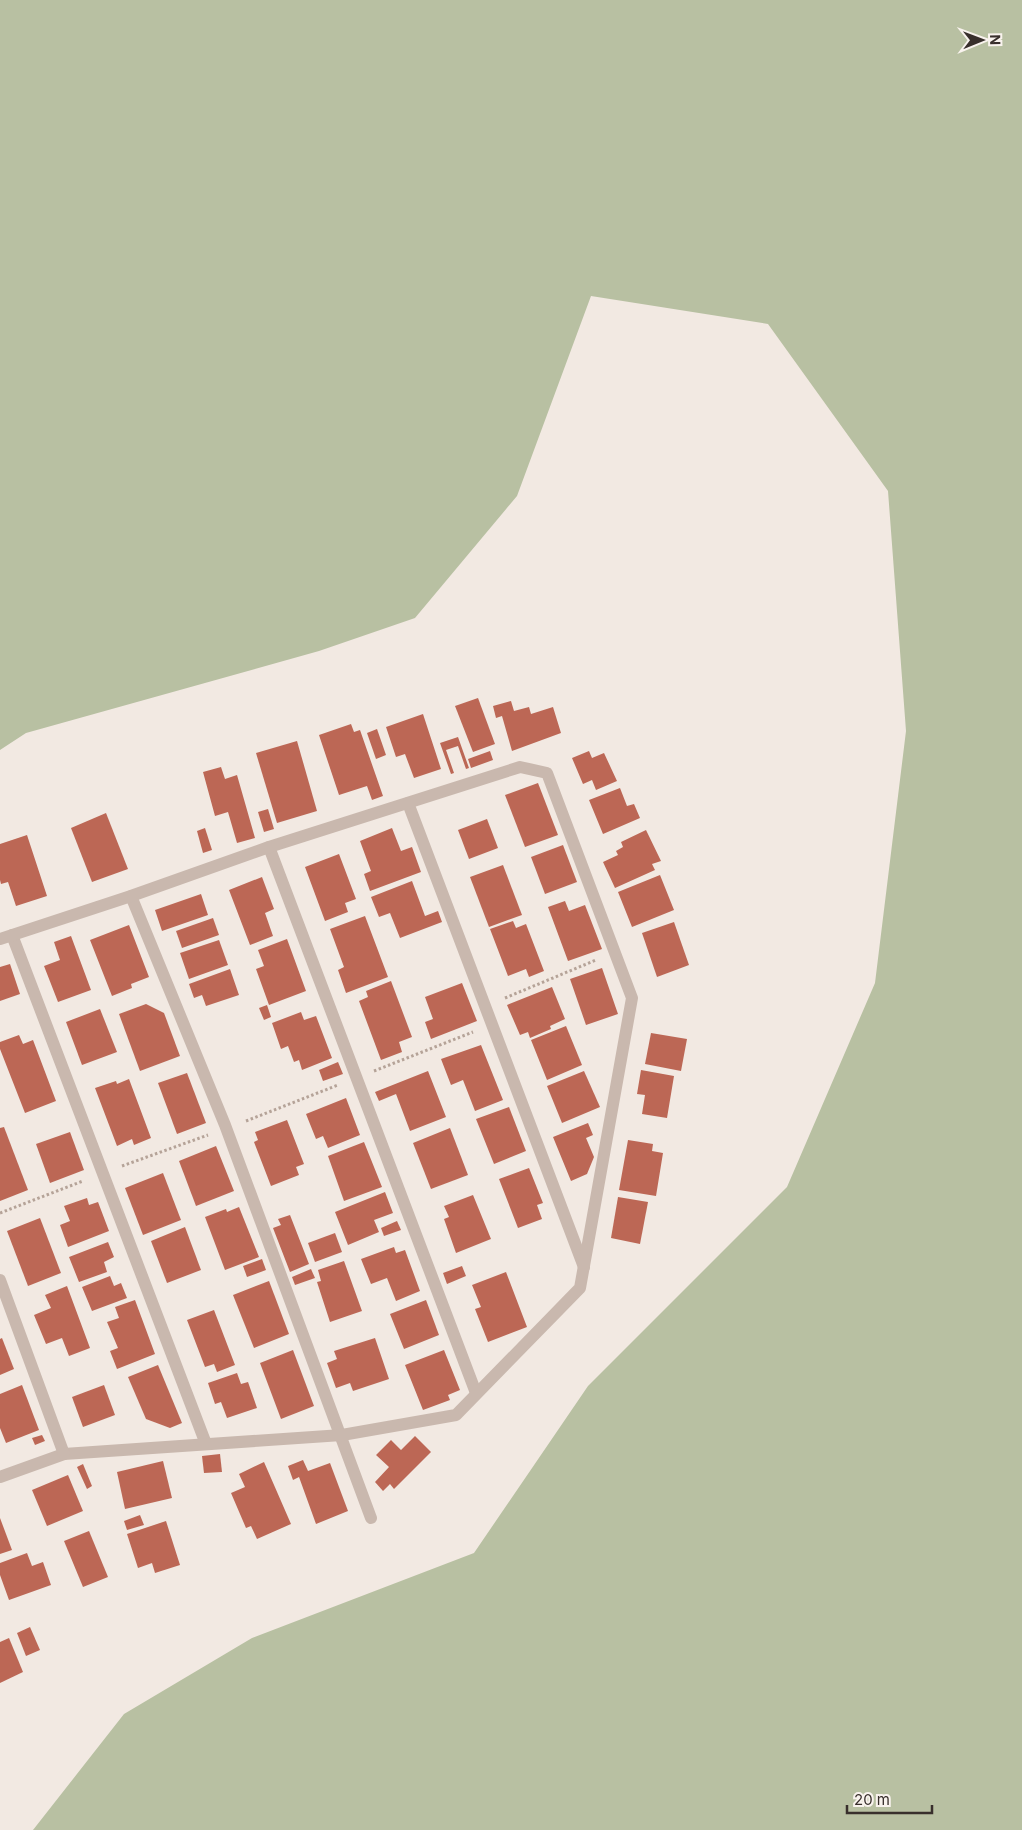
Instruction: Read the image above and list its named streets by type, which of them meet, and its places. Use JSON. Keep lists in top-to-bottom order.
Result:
{
  "scale_bar": "20 m",
  "north": "right"
}
